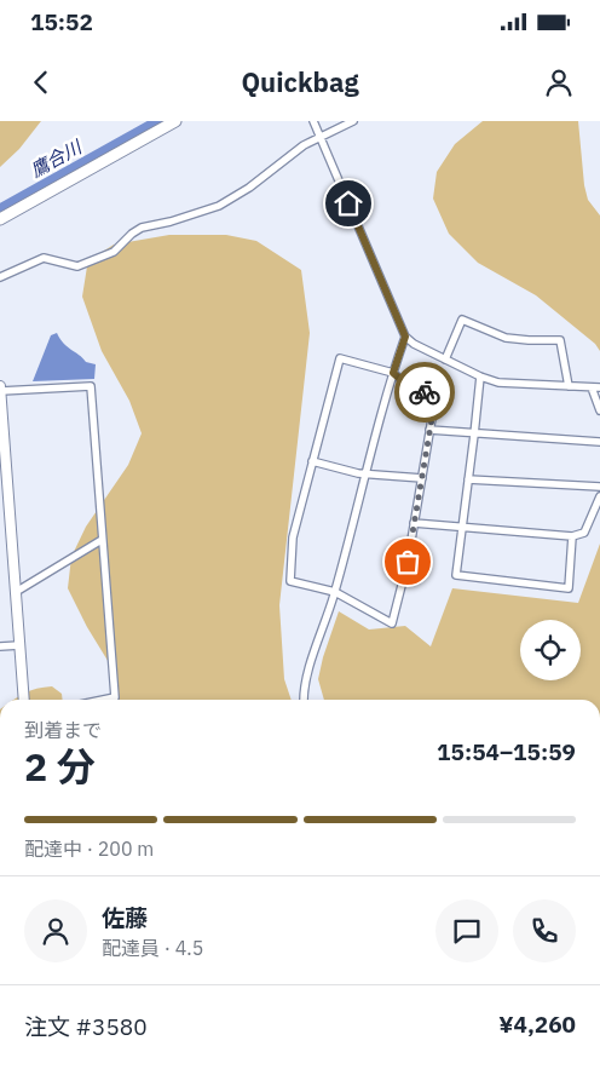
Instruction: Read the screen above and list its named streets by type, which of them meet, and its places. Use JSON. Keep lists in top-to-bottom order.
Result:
{
  "water": ["鷹合川"],
  "page": {
    "status": "15:52",
    "header": "Quickbag",
    "heading": ["2 分", "到着まで", "15:54–15:59"],
    "panel": [
      "佐藤",
      "配達員 · 4.5",
      "注文 #3580",
      "¥4,260"
    ],
    "bar": "配達中 · 200 m"
  }
}
